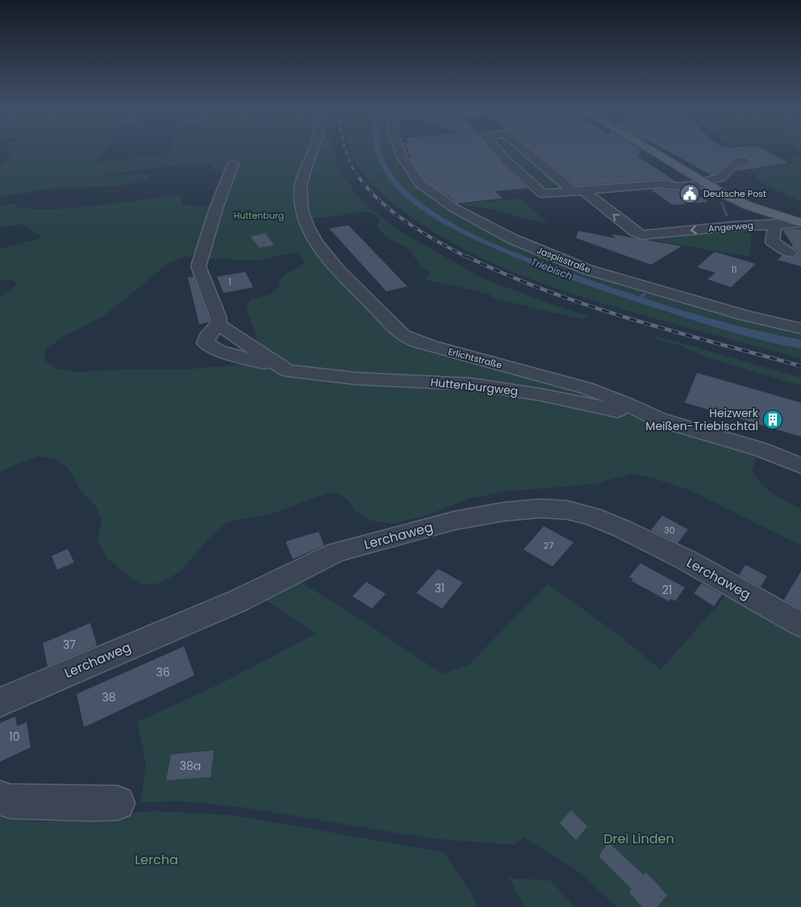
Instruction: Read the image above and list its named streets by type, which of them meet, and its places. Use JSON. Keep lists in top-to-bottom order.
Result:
{
  "streets": {
    "street": [
      "Angerweg",
      "Jaspisstraße",
      "Erlichtstraße",
      "Huttenburgweg",
      "Lerchaweg"
    ]
  },
  "crossings": [
    ["Erlichtstraße", "Huttenburgweg"]
  ],
  "water": ["Triebisch"],
  "parks": ["Huttenburg", "Drei Linden", "Lercha"],
  "places": {
    "public building": ["Deutsche Post"],
    "building": ["Heizwerk Meißen-Triebischtal"]
  },
  "house_numbers": [
    "11",
    "1",
    "30",
    "27",
    "31",
    "21",
    "37",
    "36",
    "38",
    "10",
    "38a"
  ]
}
